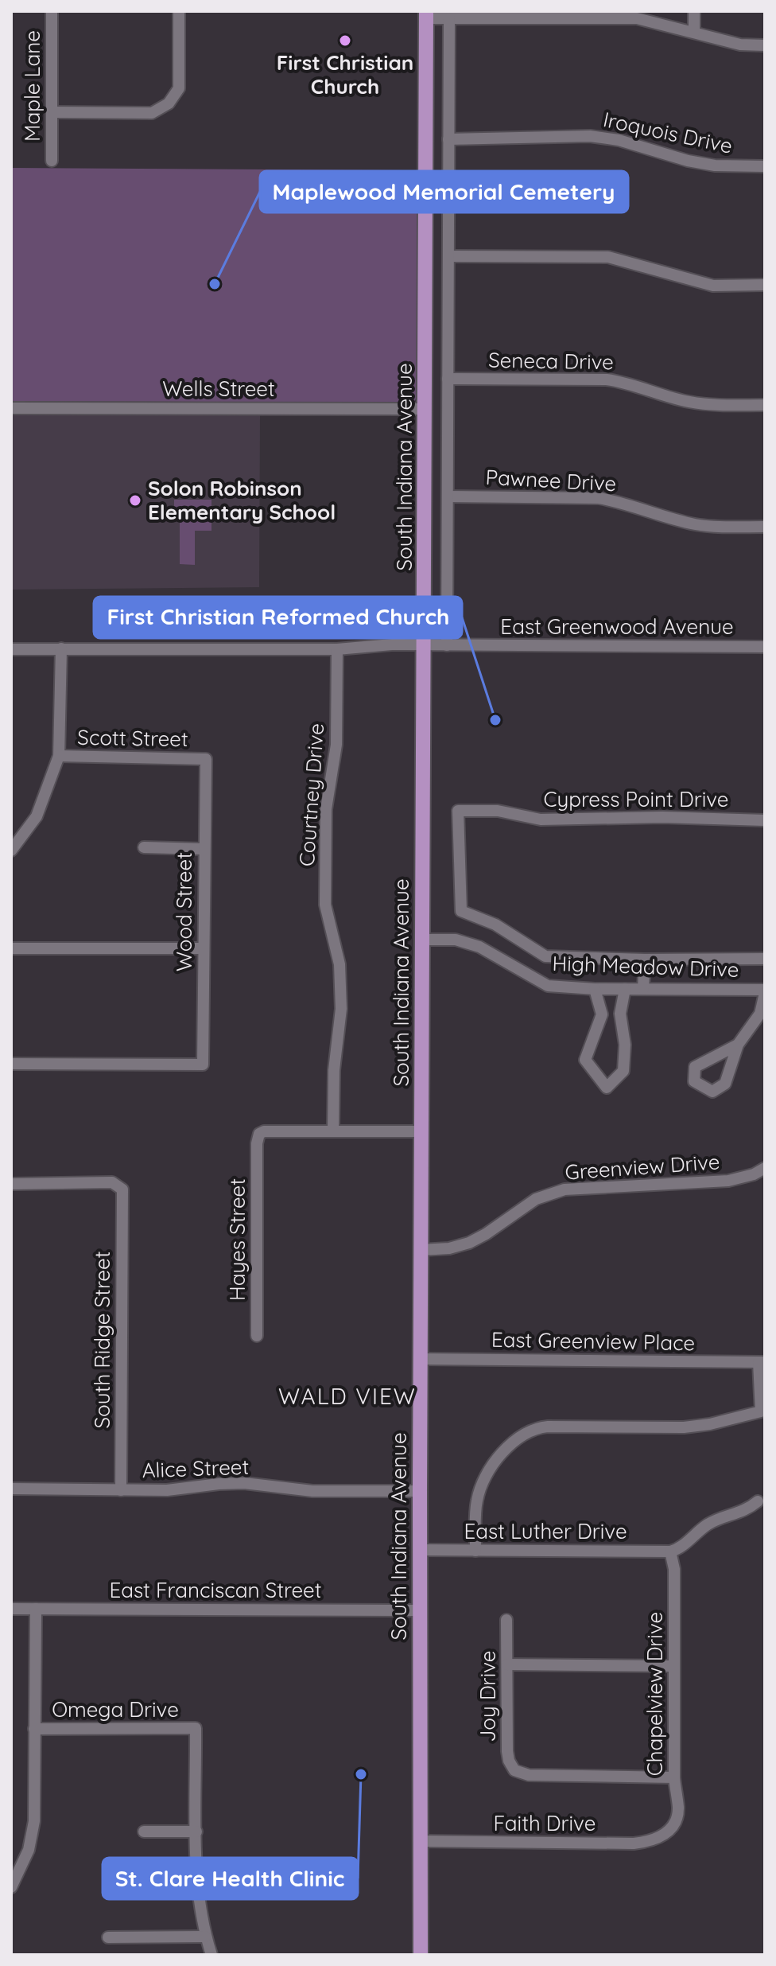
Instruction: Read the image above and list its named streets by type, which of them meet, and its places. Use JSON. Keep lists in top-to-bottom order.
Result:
{
  "streets": {
    "main road": ["South Indiana Avenue"],
    "street": [
      "Maple Lane",
      "Iroquois Drive",
      "Seneca Drive",
      "Wells Street",
      "Pawnee Drive",
      "East Greenwood Avenue",
      "Scott Street",
      "Courtney Drive",
      "Cypress Point Drive",
      "Wood Street",
      "High Meadow Drive",
      "Greenview Drive",
      "Hayes Street",
      "South Ridge Street",
      "East Greenview Place",
      "Alice Street",
      "East Luther Drive",
      "East Franciscan Street",
      "Chapelview Drive",
      "Joy Drive",
      "Omega Drive",
      "Faith Drive"
    ]
  },
  "crossings": [
    ["Wells Street", "South Indiana Avenue"],
    ["South Indiana Avenue", "East Greenwood Avenue"],
    ["South Indiana Avenue", "High Meadow Drive"],
    ["South Indiana Avenue", "Greenview Drive"],
    ["South Indiana Avenue", "East Greenview Place"],
    ["South Indiana Avenue", "Alice Street"],
    ["South Indiana Avenue", "East Luther Drive"],
    ["South Indiana Avenue", "East Franciscan Street"],
    ["South Indiana Avenue", "Faith Drive"],
    ["East Greenwood Avenue", "Courtney Drive"],
    ["Scott Street", "Wood Street"],
    ["Courtney Drive", "Hayes Street"],
    ["South Ridge Street", "Alice Street"],
    ["East Luther Drive", "Chapelview Drive"],
    ["Chapelview Drive", "Joy Drive"],
    ["Chapelview Drive", "Faith Drive"]
  ],
  "districts": ["WALD VIEW"],
  "places": [
    "First Christian Church",
    "Maplewood Memorial Cemetery",
    "Solon Robinson Elementary School",
    "First Christian Reformed Church",
    "St. Clare Health Clinic"
  ]
}
